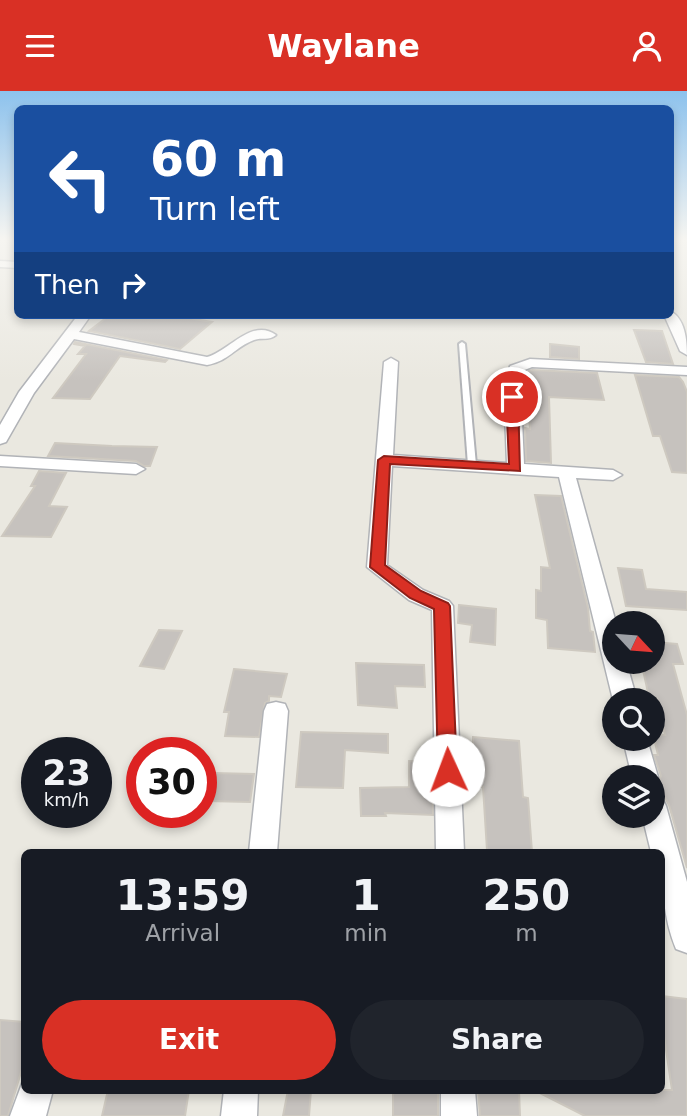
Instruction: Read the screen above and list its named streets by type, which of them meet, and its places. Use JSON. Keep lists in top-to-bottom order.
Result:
{
  "north": "bottom right",
  "page": {
    "header": "Waylane",
    "turn": ["60 m", "Turn left"],
    "then": "Then",
    "speed": "23 km/h",
    "limit": "30",
    "eta": [
      "13:59",
      "Arrival",
      "1",
      "min",
      "250",
      "m"
    ],
    "buttons": ["Exit", "Share"]
  }
}
